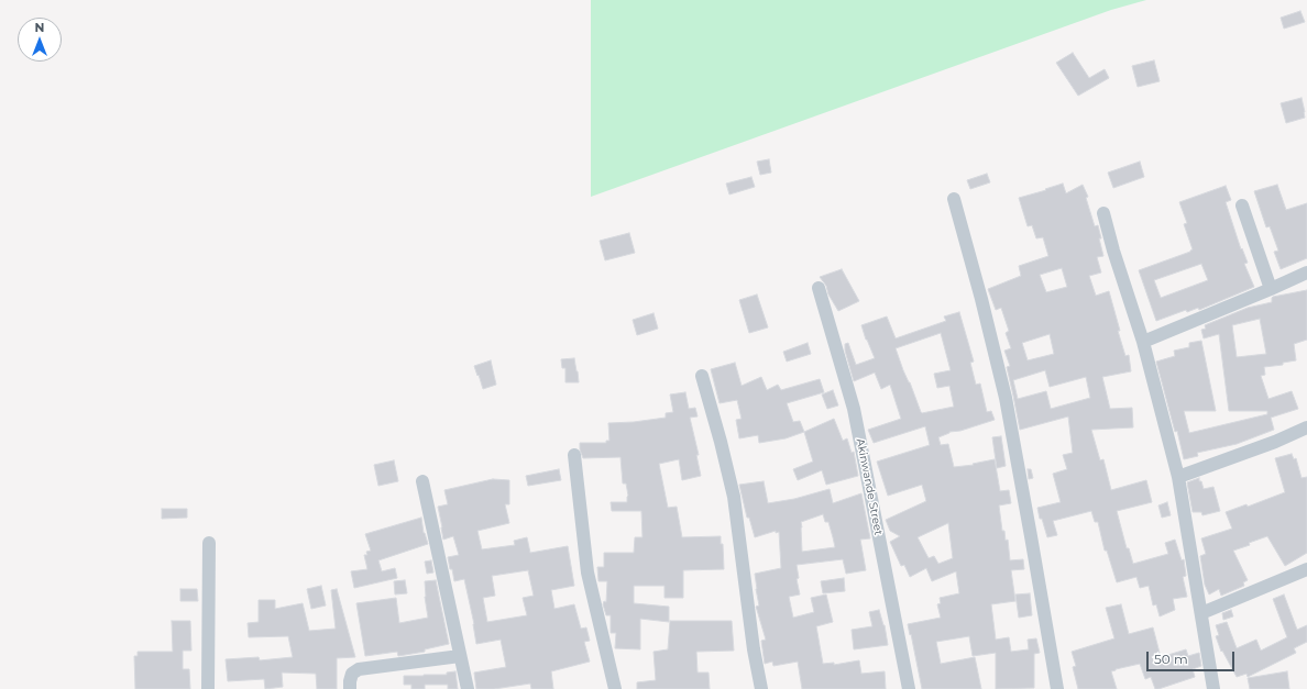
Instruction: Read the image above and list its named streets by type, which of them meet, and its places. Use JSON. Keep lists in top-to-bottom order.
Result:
{
  "streets": {
    "street": ["Akinwande Street"]
  },
  "scale_bar": "50 m",
  "north": "top"
}
